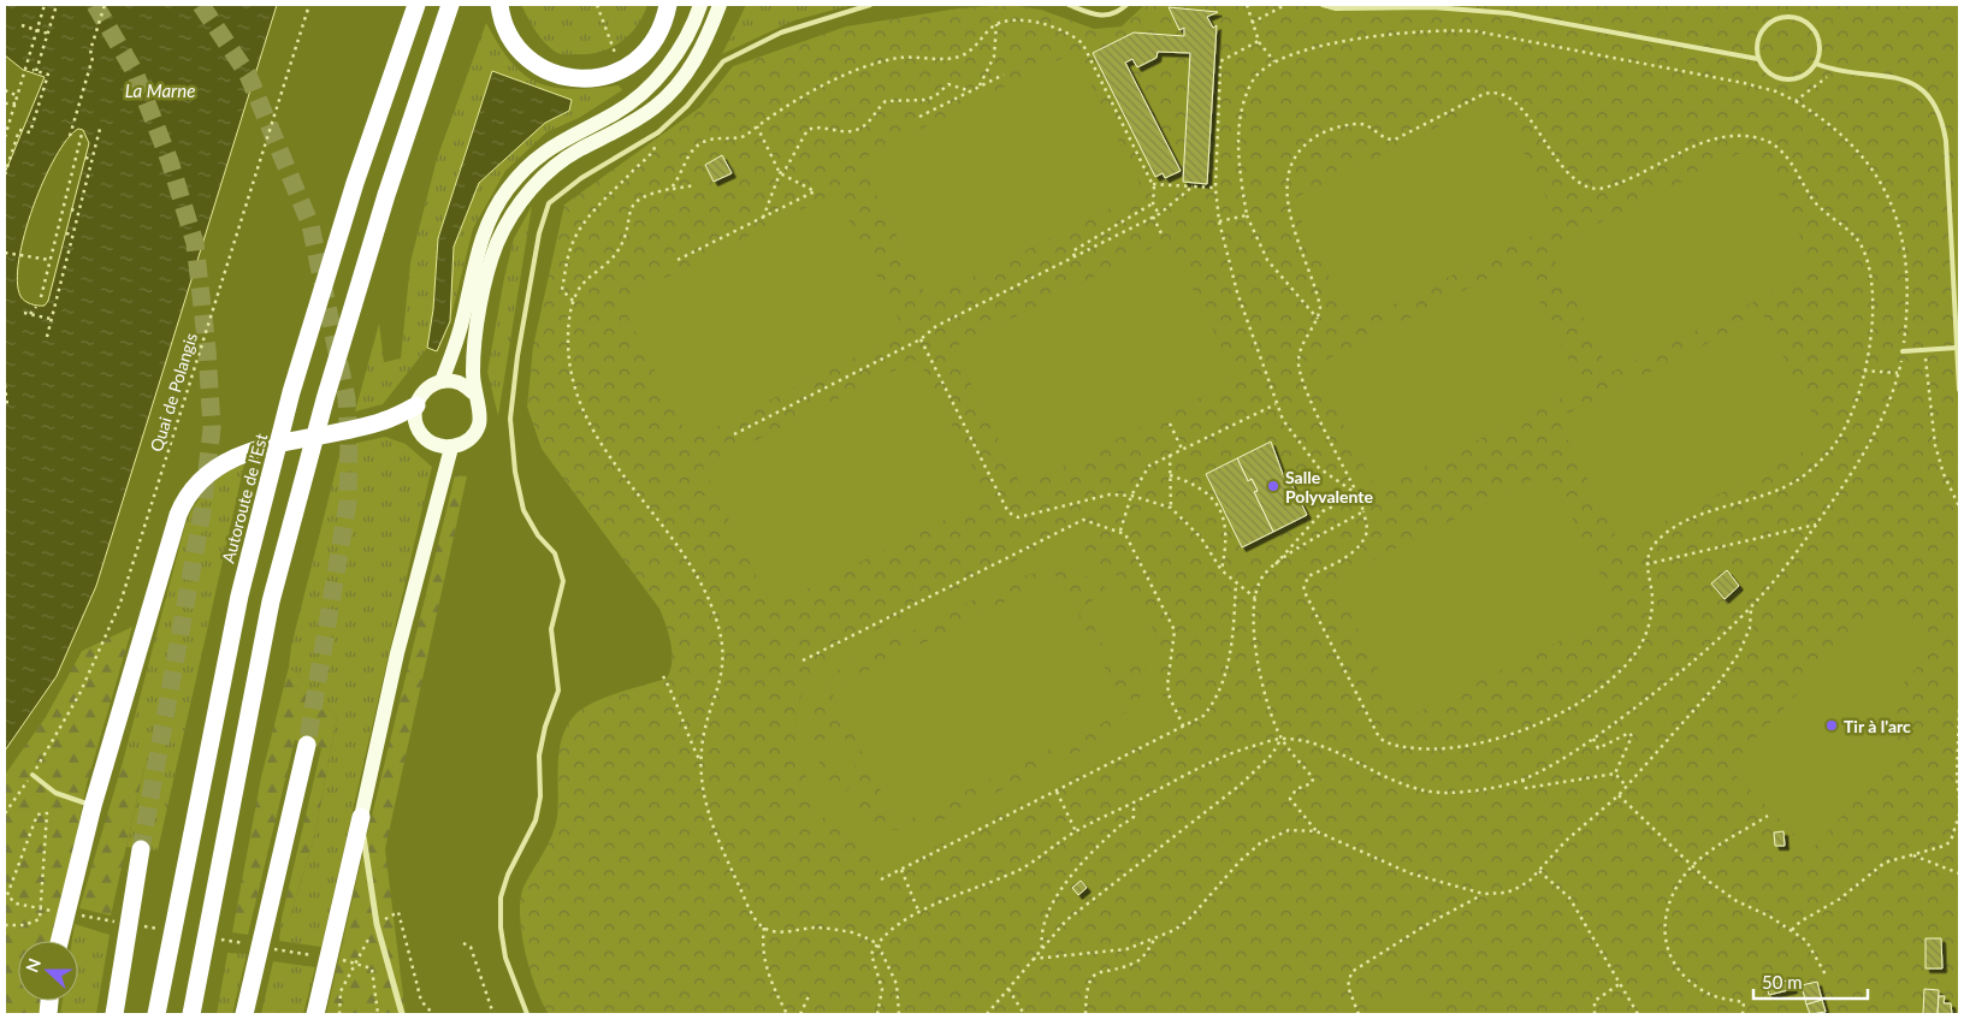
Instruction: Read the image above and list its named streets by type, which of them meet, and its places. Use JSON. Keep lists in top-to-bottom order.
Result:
{
  "streets": {
    "highway": ["Autoroute de l’Est"],
    "path": ["Quai de Polangis"]
  },
  "water": ["La Marne"],
  "places": ["Salle Polyvalente", "Tir à l'arc"],
  "scale_bar": "50 m",
  "north": "left"
}
